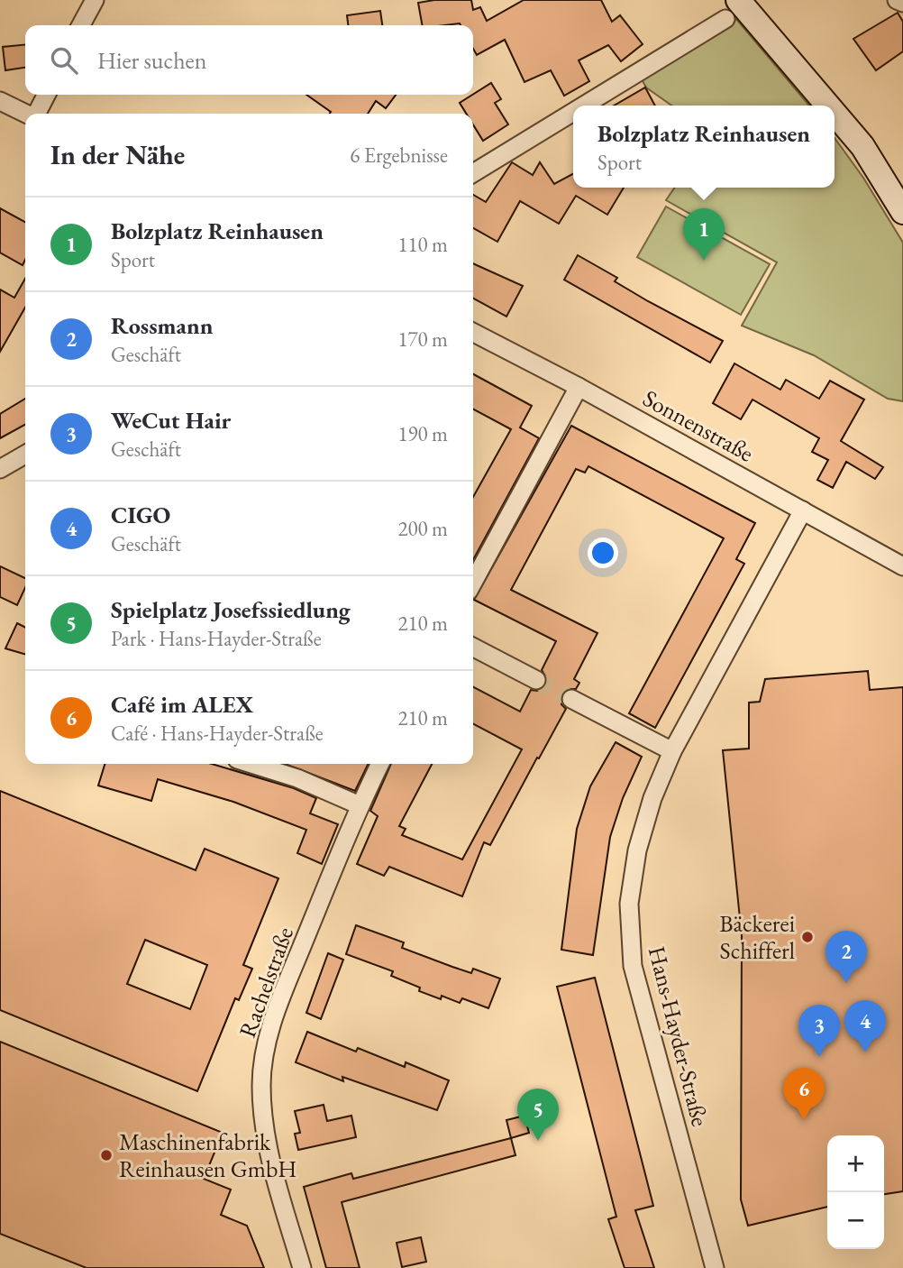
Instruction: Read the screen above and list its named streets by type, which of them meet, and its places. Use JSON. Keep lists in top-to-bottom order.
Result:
{
  "streets": {
    "street": ["Sonnenstraße", "Rachelstraße", "Hans-Hayder-Straße"]
  },
  "crossings": [
    ["Sonnenstraße", "Hans-Hayder-Straße"]
  ],
  "places": ["Bäckerei Schifferl", "Maschinenfabrik Reinhausen GmbH"],
  "page": {
    "search": "Hier suchen",
    "popup": ["Bolzplatz Reinhausen", "Sport"],
    "heading": ["In der Nähe", "6 Ergebnisse"],
    "list": [
      {
        "mark": "1",
        "name": "Bolzplatz Reinhausen",
        "note": "Sport",
        "value": "110 m"
      },
      {
        "mark": "2",
        "name": "Rossmann",
        "note": "Geschäft",
        "value": "170 m"
      },
      {
        "mark": "3",
        "name": "WeCut Hair",
        "note": "Geschäft",
        "value": "190 m"
      },
      {
        "mark": "4",
        "name": "CIGO",
        "note": "Geschäft",
        "value": "200 m"
      },
      {
        "mark": "5",
        "name": "Spielplatz Josefssiedlung",
        "note": "Park · Hans-Hayder-Straße",
        "value": "210 m"
      },
      {
        "mark": "6",
        "name": "Café im ALEX",
        "note": "Café · Hans-Hayder-Straße",
        "value": "210 m"
      }
    ],
    "pins": [
      "1",
      "2",
      "4",
      "3",
      "6",
      "5"
    ],
    "map_buttons": ["+", "−"]
  }
}
